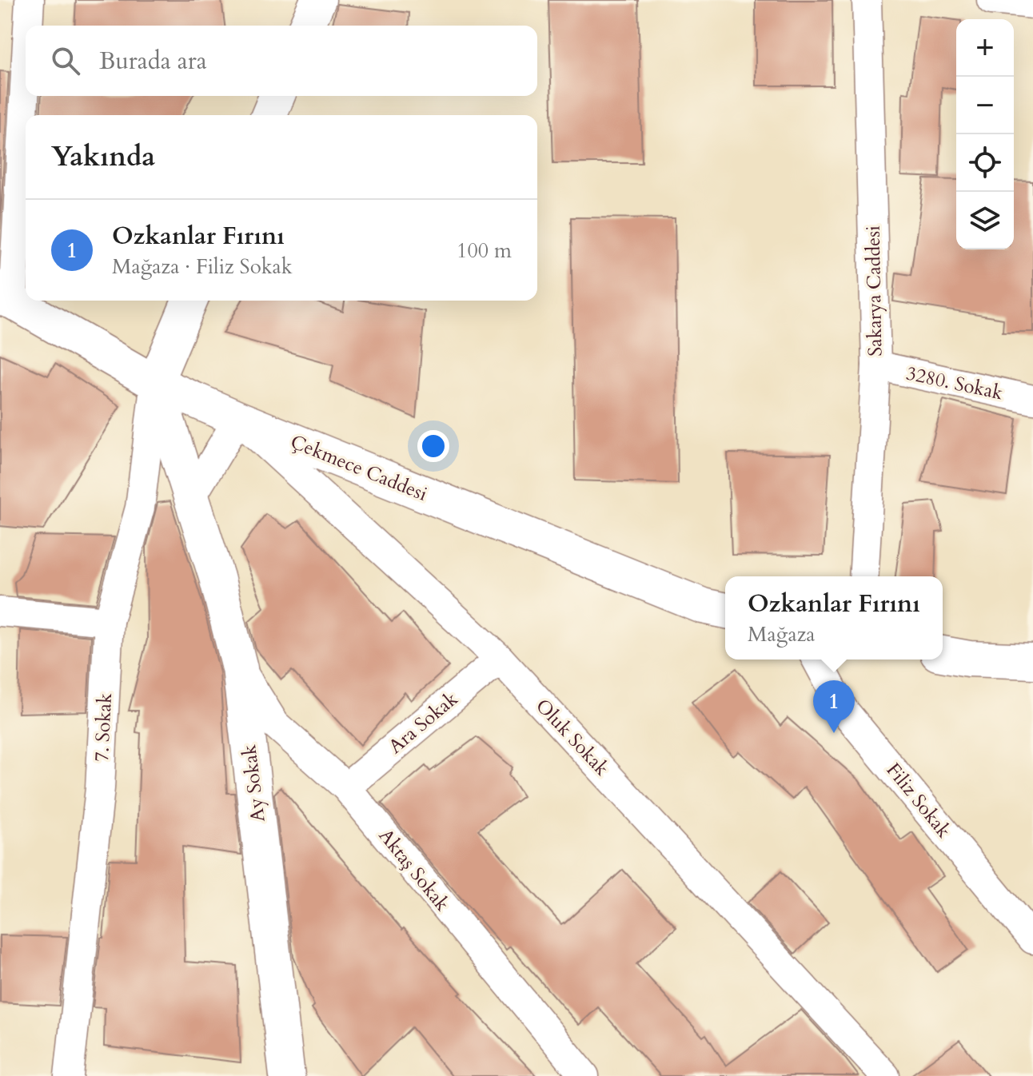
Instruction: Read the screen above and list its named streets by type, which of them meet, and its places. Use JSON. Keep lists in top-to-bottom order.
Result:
{
  "streets": {
    "main road": ["Çekmece Caddesi", "Ay Sokak"],
    "street": [
      "Sakarya Caddesi",
      "3280. Sokak",
      "Ara Sokak",
      "7. Sokak",
      "Oluk Sokak",
      "Filiz Sokak",
      "Aktaş Sokak"
    ]
  },
  "crossings": [
    ["Sakarya Caddesi", "3280. Sokak"],
    ["Çekmece Caddesi", "7. Sokak"],
    ["Çekmece Caddesi", "Oluk Sokak"],
    ["Çekmece Caddesi", "Ay Sokak"],
    ["Ara Sokak", "Oluk Sokak"],
    ["Ara Sokak", "Aktaş Sokak"],
    ["7. Sokak", "Ay Sokak"],
    ["Ay Sokak", "Aktaş Sokak"]
  ],
  "page": {
    "map_buttons": ["+", "−"],
    "search": "Burada ara",
    "heading": "Yakında",
    "list": [
      {
        "mark": "1",
        "name": "Ozkanlar Fırını",
        "note": "Mağaza · Filiz Sokak",
        "value": "100 m"
      }
    ],
    "popup": ["Ozkanlar Fırını", "Mağaza"],
    "pins": "1"
  }
}
